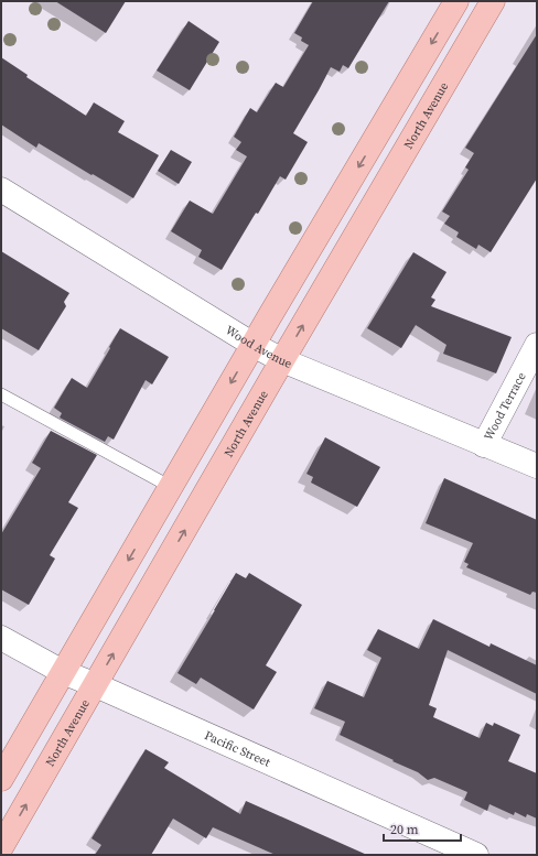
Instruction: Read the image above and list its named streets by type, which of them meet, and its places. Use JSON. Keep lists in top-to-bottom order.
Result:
{
  "streets": {
    "main road": ["North Avenue"],
    "street": ["Wood Avenue", "Wood Terrace", "Pacific Street"]
  },
  "crossings": [
    ["North Avenue", "Wood Avenue"],
    ["North Avenue", "Pacific Street"],
    ["Wood Avenue", "Wood Terrace"]
  ],
  "scale_bar": "20 m"
}
